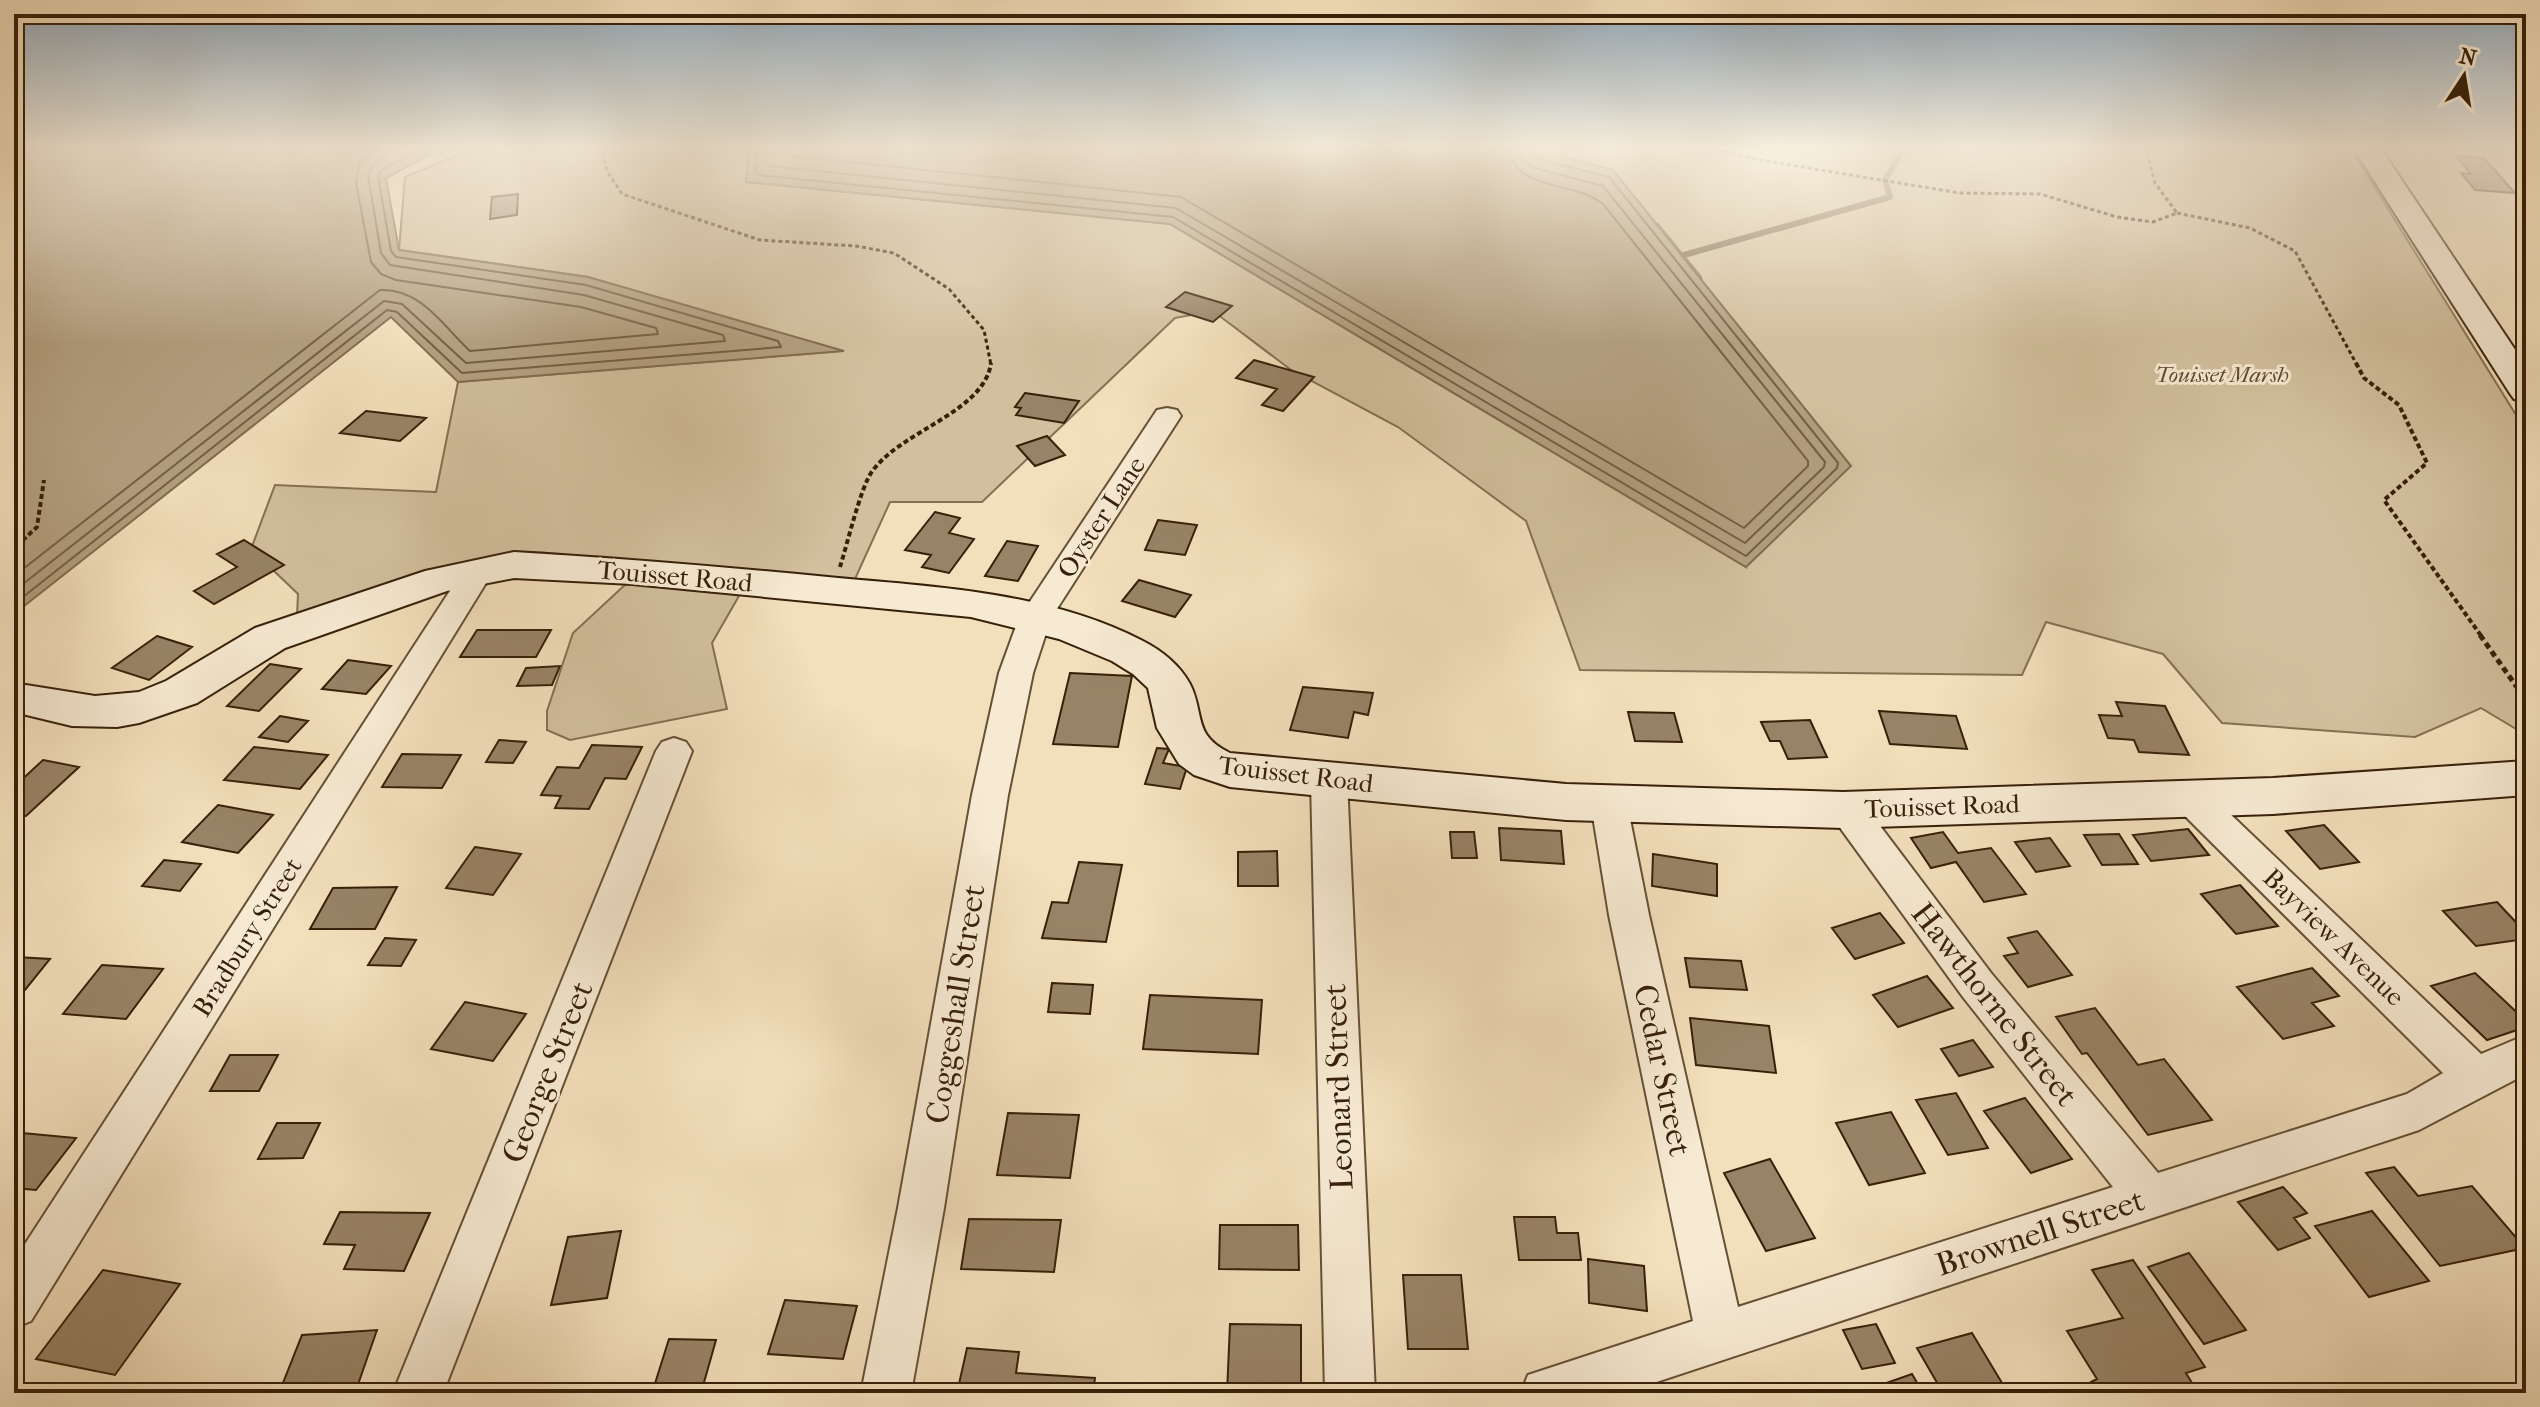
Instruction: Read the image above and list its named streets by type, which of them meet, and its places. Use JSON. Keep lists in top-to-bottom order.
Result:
{
  "streets": {
    "street": [
      "Oyster Lane",
      "Touisset Road",
      "Bradbury Street",
      "Bayview Avenue",
      "Coggeshall Street",
      "Hawthorne Street",
      "Cedar Street",
      "George Street",
      "Leonard Street",
      "Brownell Street"
    ]
  },
  "crossings": [
    ["Oyster Lane", "Touisset Road"],
    ["Oyster Lane", "Coggeshall Street"],
    ["Touisset Road", "Bradbury Street"],
    ["Touisset Road", "Bayview Avenue"],
    ["Touisset Road", "Coggeshall Street"],
    ["Touisset Road", "Hawthorne Street"],
    ["Touisset Road", "Cedar Street"],
    ["Touisset Road", "Leonard Street"],
    ["Bayview Avenue", "Brownell Street"],
    ["Hawthorne Street", "Brownell Street"],
    ["Cedar Street", "Brownell Street"]
  ],
  "parks": ["Touisset Marsh"],
  "north": "top"
}
